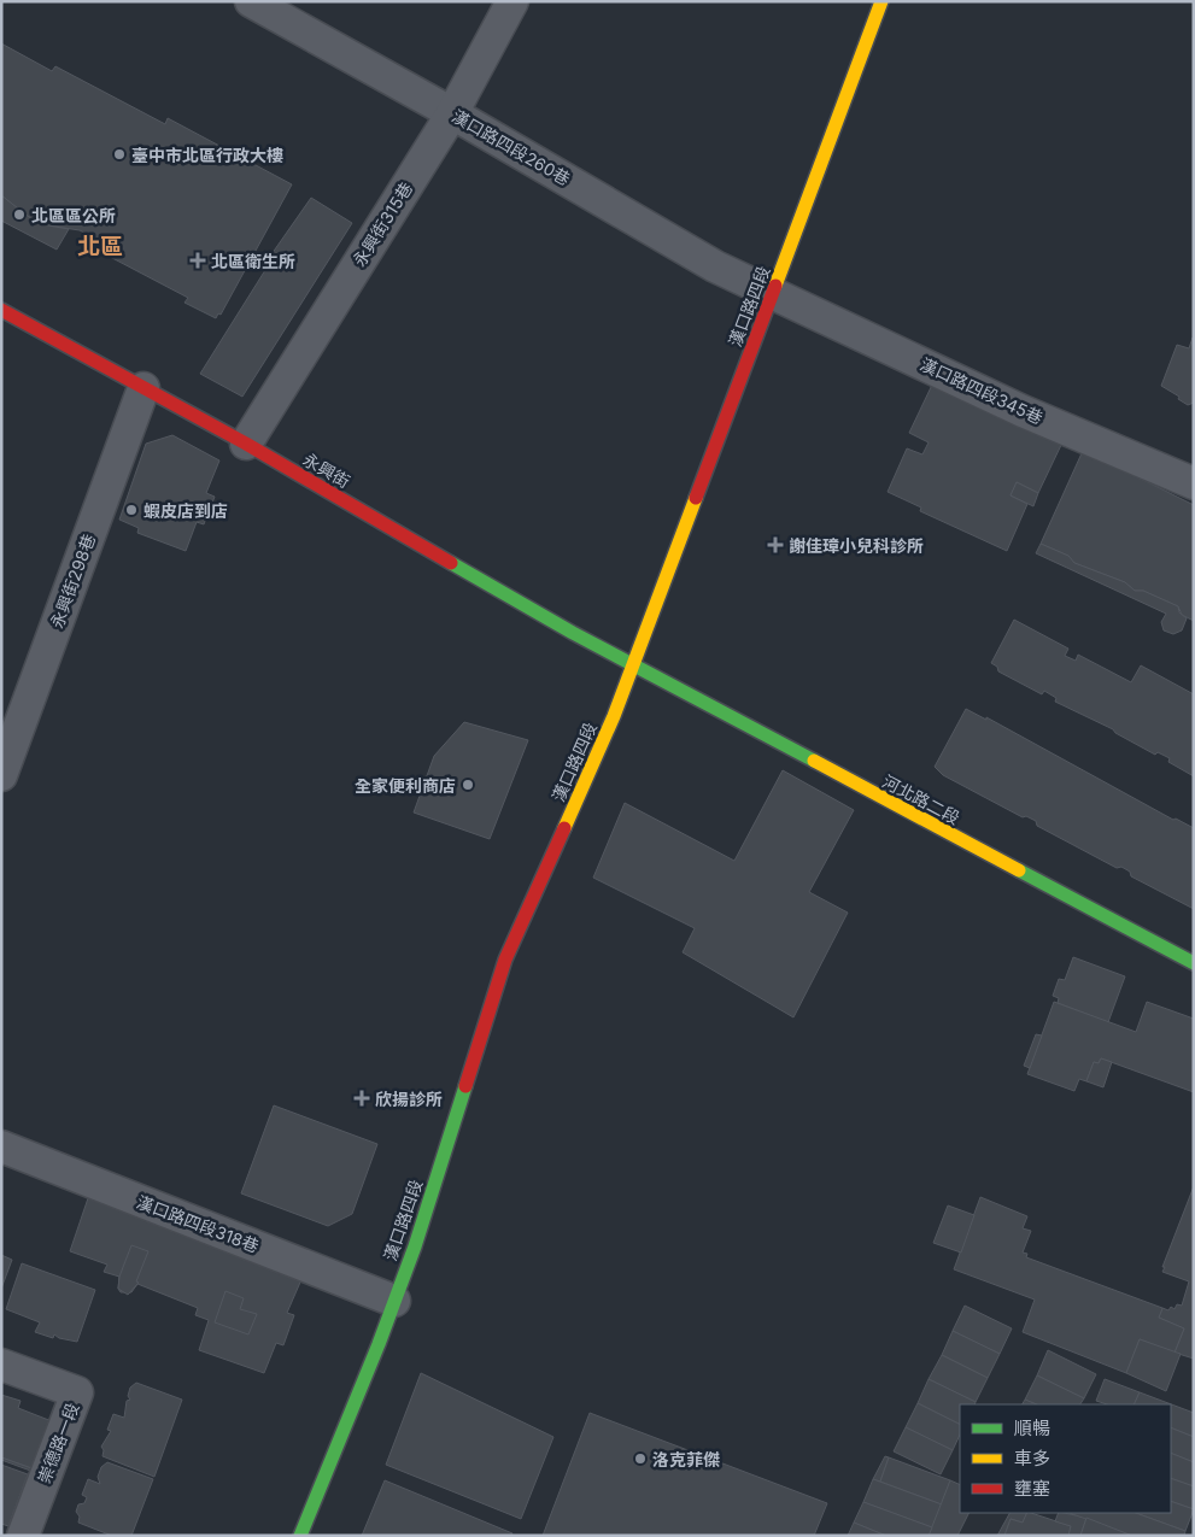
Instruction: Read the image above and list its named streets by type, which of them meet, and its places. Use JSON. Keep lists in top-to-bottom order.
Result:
{
  "streets": {
    "street": [
      "漢口路四段260巷",
      "永興街315巷",
      "漢口路四段",
      "漢口路四段345巷",
      "永興街",
      "永興街298巷",
      "河北路二段",
      "漢口路四段318巷",
      "崇德路一段"
    ]
  },
  "crossings": [
    ["漢口路四段260巷", "永興街315巷"],
    ["漢口路四段260巷", "漢口路四段"],
    ["漢口路四段260巷", "漢口路四段345巷"],
    ["永興街315巷", "永興街"],
    ["漢口路四段", "漢口路四段345巷"],
    ["漢口路四段", "永興街"],
    ["漢口路四段", "河北路二段"],
    ["漢口路四段", "漢口路四段318巷"],
    ["永興街", "永興街298巷"],
    ["永興街", "河北路二段"]
  ],
  "districts": ["北區"],
  "places": {
    "other": [
      "臺中市北區行政大樓",
      "北區區公所",
      "蝦皮店到店",
      "全家便利商店",
      "洛克菲傑"
    ],
    "health": ["北區衛生所", "謝佳璋小兒科診所", "欣揚診所"]
  },
  "legend": ["順暢", "車多", "壅塞"]
}
